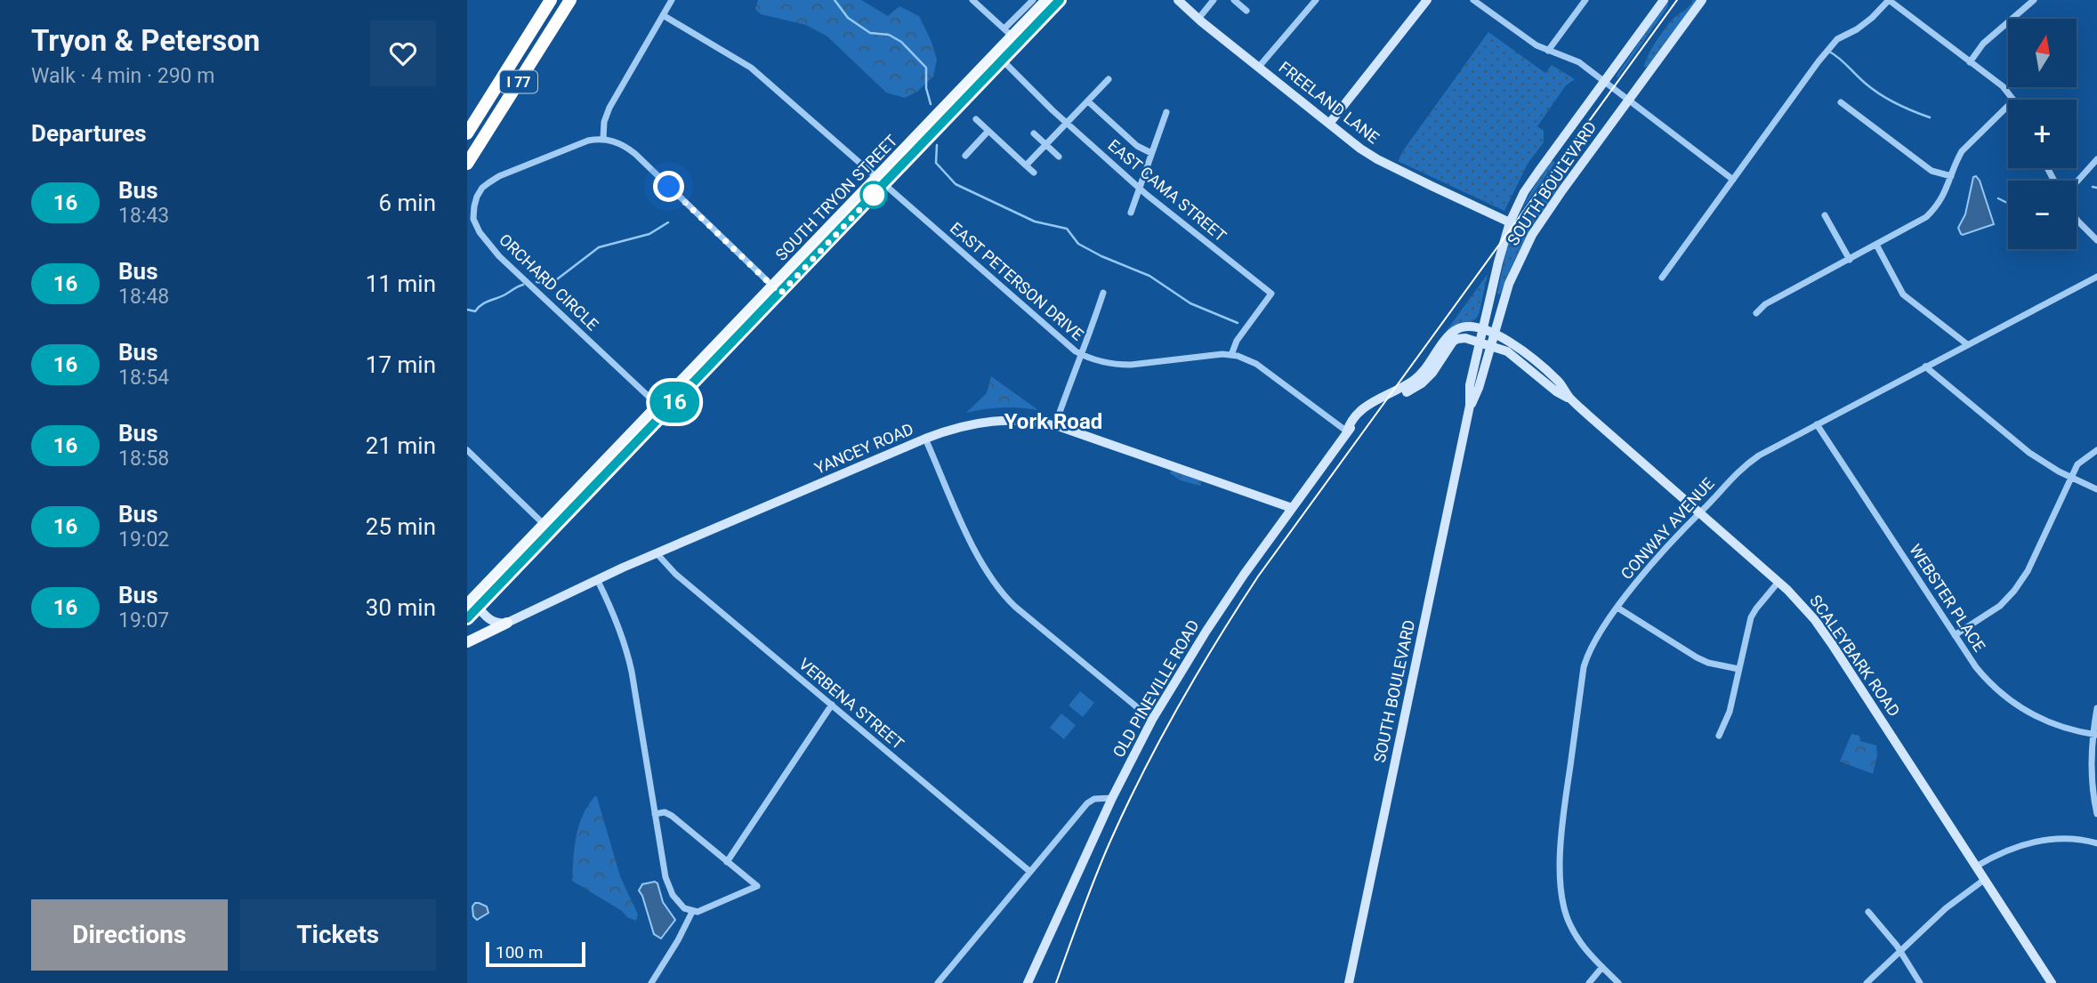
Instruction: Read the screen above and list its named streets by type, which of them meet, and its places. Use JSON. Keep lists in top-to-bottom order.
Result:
{
  "streets": {
    "highway": ["I 77"],
    "main road": ["SOUTH TRYON STREET"],
    "street": [
      "FREELAND LANE",
      "SOUTH BOULEVARD",
      "EAST CAMA STREET",
      "EAST PETERSON DRIVE",
      "ORCHARD CIRCLE",
      "YANCEY ROAD",
      "CONWAY AVENUE",
      "WEBSTER PLACE",
      "SCALEYBARK ROAD",
      "OLD PINEVILLE ROAD",
      "VERBENA STREET"
    ]
  },
  "crossings": [
    ["FREELAND LANE", "SOUTH BOULEVARD"],
    ["SOUTH BOULEVARD", "SCALEYBARK ROAD"],
    ["SOUTH BOULEVARD", "OLD PINEVILLE ROAD"],
    ["EAST CAMA STREET", "SOUTH TRYON STREET"],
    ["EAST CAMA STREET", "EAST PETERSON DRIVE"],
    ["SOUTH TRYON STREET", "EAST PETERSON DRIVE"],
    ["SOUTH TRYON STREET", "ORCHARD CIRCLE"],
    ["EAST PETERSON DRIVE", "OLD PINEVILLE ROAD"],
    ["YANCEY ROAD", "OLD PINEVILLE ROAD"],
    ["YANCEY ROAD", "VERBENA STREET"],
    ["CONWAY AVENUE", "WEBSTER PLACE"],
    ["CONWAY AVENUE", "SCALEYBARK ROAD"],
    ["SCALEYBARK ROAD", "OLD PINEVILLE ROAD"]
  ],
  "districts": ["York Road"],
  "lines": ["bus line 16"],
  "scale_bar": "100 m",
  "north": "top",
  "page": {
    "heading": [
      ["Tryon & Peterson", "Walk · 4 min · 290 m"],
      "Departures"
    ],
    "on_map": "16",
    "map_buttons": ["+", "−"],
    "list": [
      {
        "mark": "16",
        "name": "Bus",
        "note": "18:43",
        "value": "6 min"
      },
      {
        "mark": "16",
        "name": "Bus",
        "note": "18:48",
        "value": "11 min"
      },
      {
        "mark": "16",
        "name": "Bus",
        "note": "18:54",
        "value": "17 min"
      },
      {
        "mark": "16",
        "name": "Bus",
        "note": "18:58",
        "value": "21 min"
      },
      {
        "mark": "16",
        "name": "Bus",
        "note": "19:02",
        "value": "25 min"
      },
      {
        "mark": "16",
        "name": "Bus",
        "note": "19:07",
        "value": "30 min"
      }
    ],
    "buttons": ["Directions", "Tickets"],
    "scale": "100 m"
  }
}
